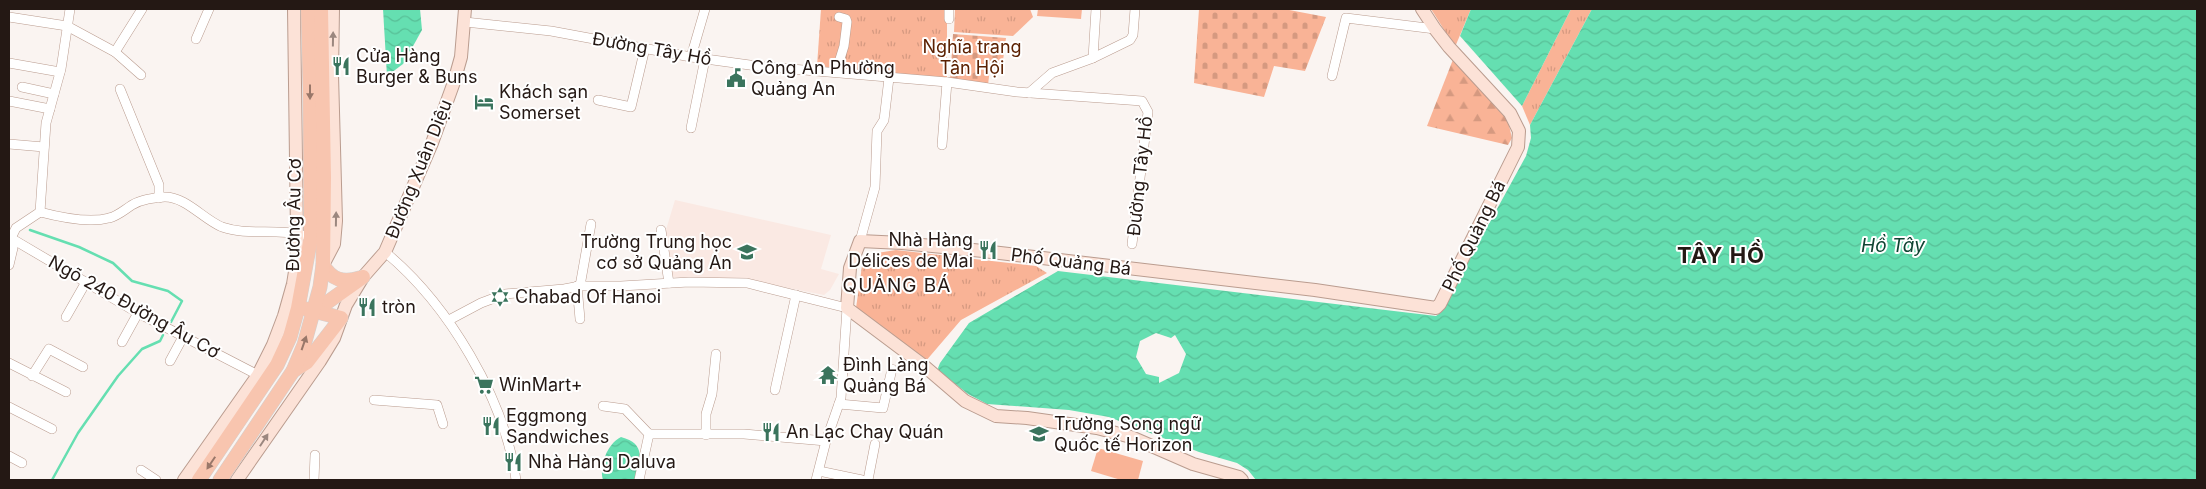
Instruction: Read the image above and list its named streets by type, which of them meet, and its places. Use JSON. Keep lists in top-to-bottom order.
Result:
{
  "streets": {
    "main road": ["Đường Âu Cơ"],
    "street": [
      "Đường Tây Hồ",
      "Đường Xuân Diệu",
      "Phố Quảng Bá",
      "Ngõ 240 Đường Âu Cơ"
    ]
  },
  "crossings": [
    ["Đường Tây Hồ", "Đường Xuân Diệu"],
    ["Đường Âu Cơ", "Ngõ 240 Đường Âu Cơ"]
  ],
  "districts": ["TÂY HỒ", "QUẢNG BÁ"],
  "water": ["Hồ Tây"],
  "parks": ["Nghĩa trang Tân Hội"],
  "places": {
    "restaurant": [
      "Cửa Hàng Burger & Buns",
      "Nhà Hàng Délices de Mai",
      "tròn",
      "Eggmong Sandwiches",
      "An Lạc Chay Quán",
      "Nhà Hàng Daluva"
    ],
    "public building": ["Công An Phường Quảng An"],
    "hotel": ["Khách sạn Somerset"],
    "school or university": ["Trường Trung học cơ sở Quảng An", "Trường Song ngữ Quốc tế Horizon"],
    "synagogue": ["Chabad Of Hanoi"],
    "temple": ["Đình Làng Quảng Bá"],
    "supermarket": ["WinMart+"]
  }
}
